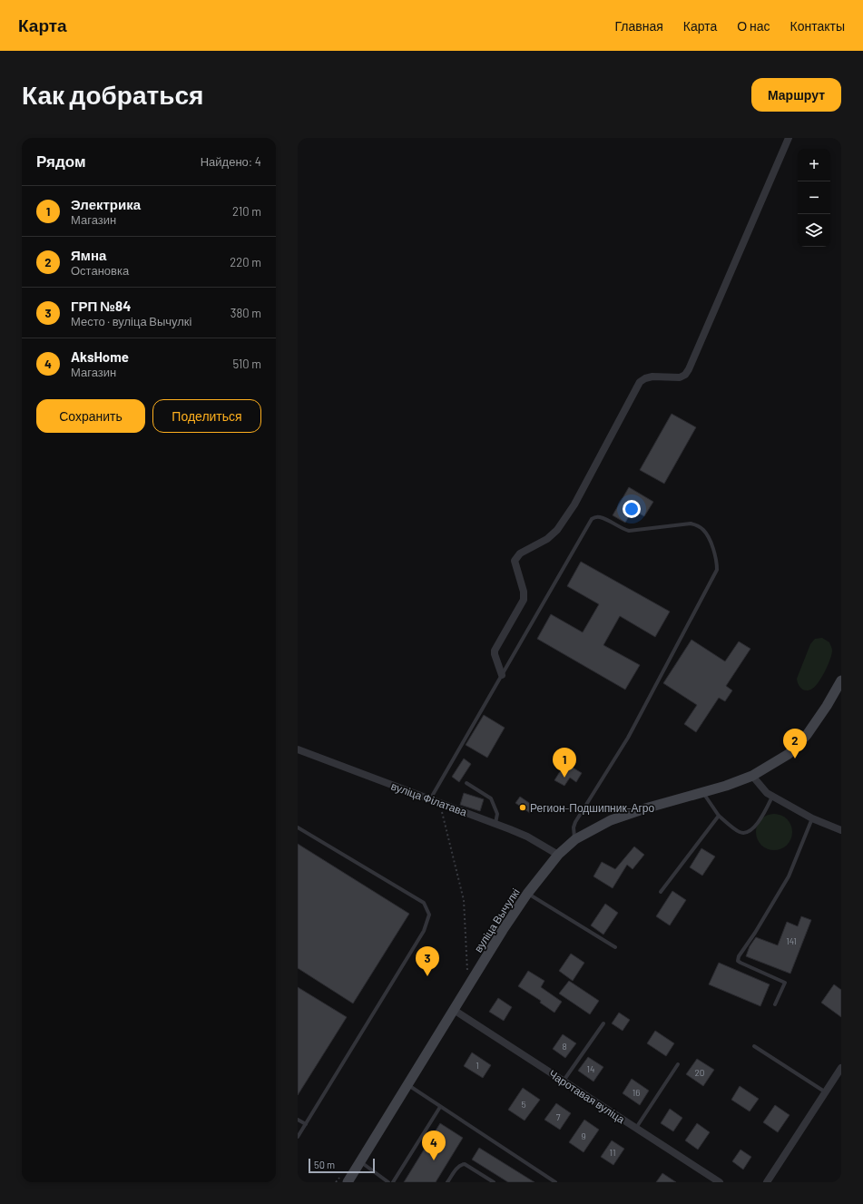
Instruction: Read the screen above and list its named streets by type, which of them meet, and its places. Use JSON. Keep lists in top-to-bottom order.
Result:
{
  "streets": {
    "street": ["вуліца Філатава", "вуліца Вычулкі", "Чаротавая вуліца"]
  },
  "crossings": [
    ["вуліца Філатава", "вуліца Вычулкі"],
    ["вуліца Вычулкі", "Чаротавая вуліца"]
  ],
  "places": ["Регион-Подшипник-Агро"],
  "house_numbers": [
    "141",
    "8",
    "1",
    "14",
    "20",
    "16",
    "5",
    "7",
    "9",
    "11"
  ],
  "scale_bar": "50 m",
  "page": {
    "header": "Карта",
    "nav": [
      "Главная",
      "Карта",
      "О нас",
      "Контакты"
    ],
    "buttons": [
      "Маршрут",
      ["Сохранить", "Поделиться"]
    ],
    "title": "Как добраться",
    "heading": ["Рядом", "Найдено: 4"],
    "map_buttons": ["+", "−"],
    "list": [
      {
        "mark": "1",
        "name": "Электрика",
        "note": "Магазин",
        "value": "210 m"
      },
      {
        "mark": "2",
        "name": "Ямна",
        "note": "Остановка",
        "value": "220 m"
      },
      {
        "mark": "3",
        "name": "ГРП №84",
        "note": "Место · вуліца Вычулкі",
        "value": "380 m"
      },
      {
        "mark": "4",
        "name": "AksHome",
        "note": "Магазин",
        "value": "510 m"
      }
    ],
    "pins": [
      "2",
      "1",
      "3",
      "4"
    ],
    "scale": "50 m"
  }
}
